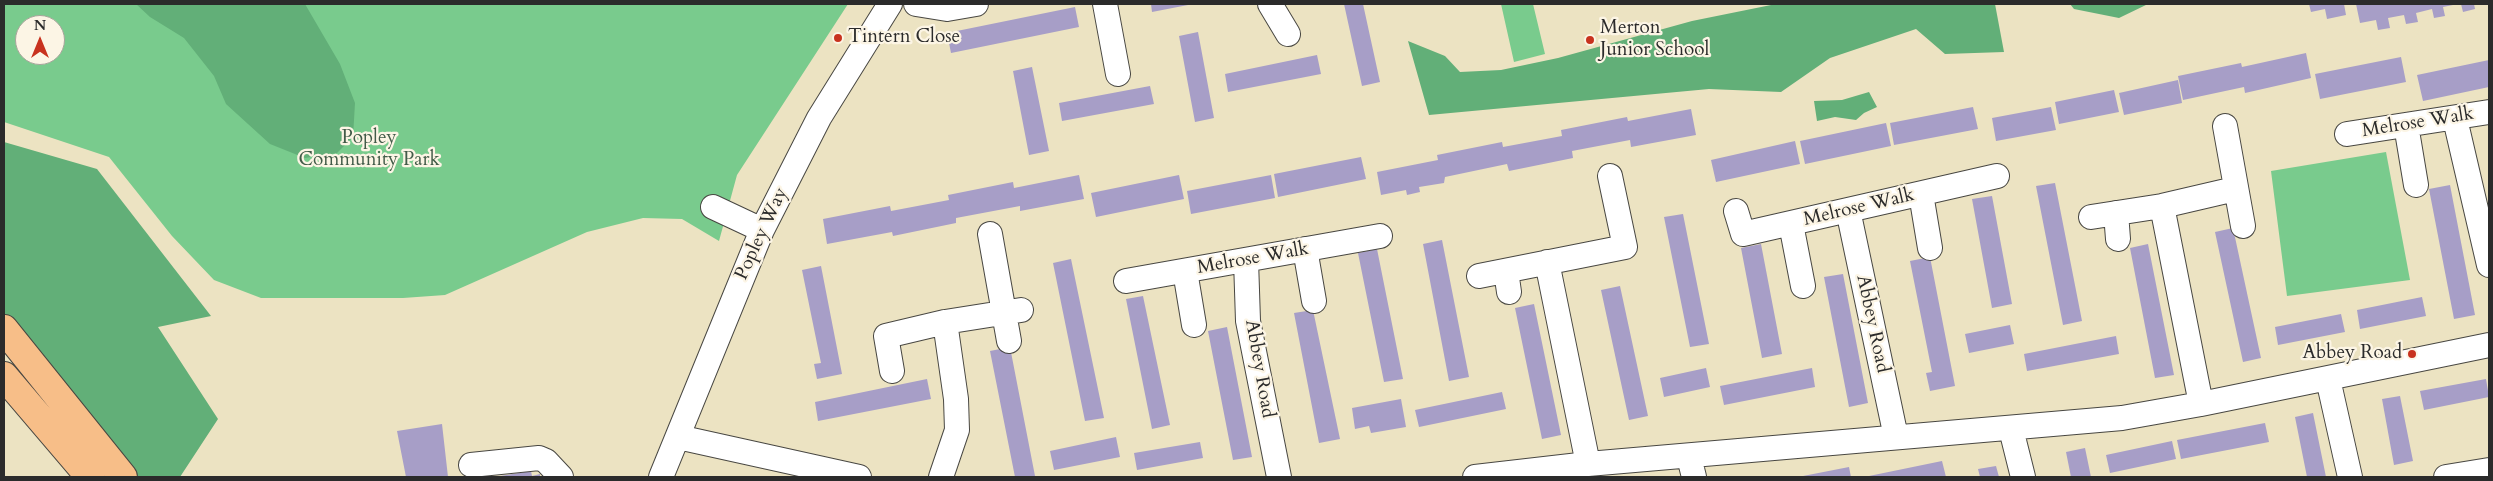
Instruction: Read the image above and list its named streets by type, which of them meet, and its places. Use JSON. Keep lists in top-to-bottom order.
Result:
{
  "streets": {
    "street": ["Melrose Walk", "Popley Way", "Abbey Road"]
  },
  "crossings": [
    ["Melrose Walk", "Abbey Road"]
  ],
  "parks": ["Popley Community Park"],
  "places": ["Tintern Close", "Merton Junior School", "Abbey Road"],
  "north": "top"
}
